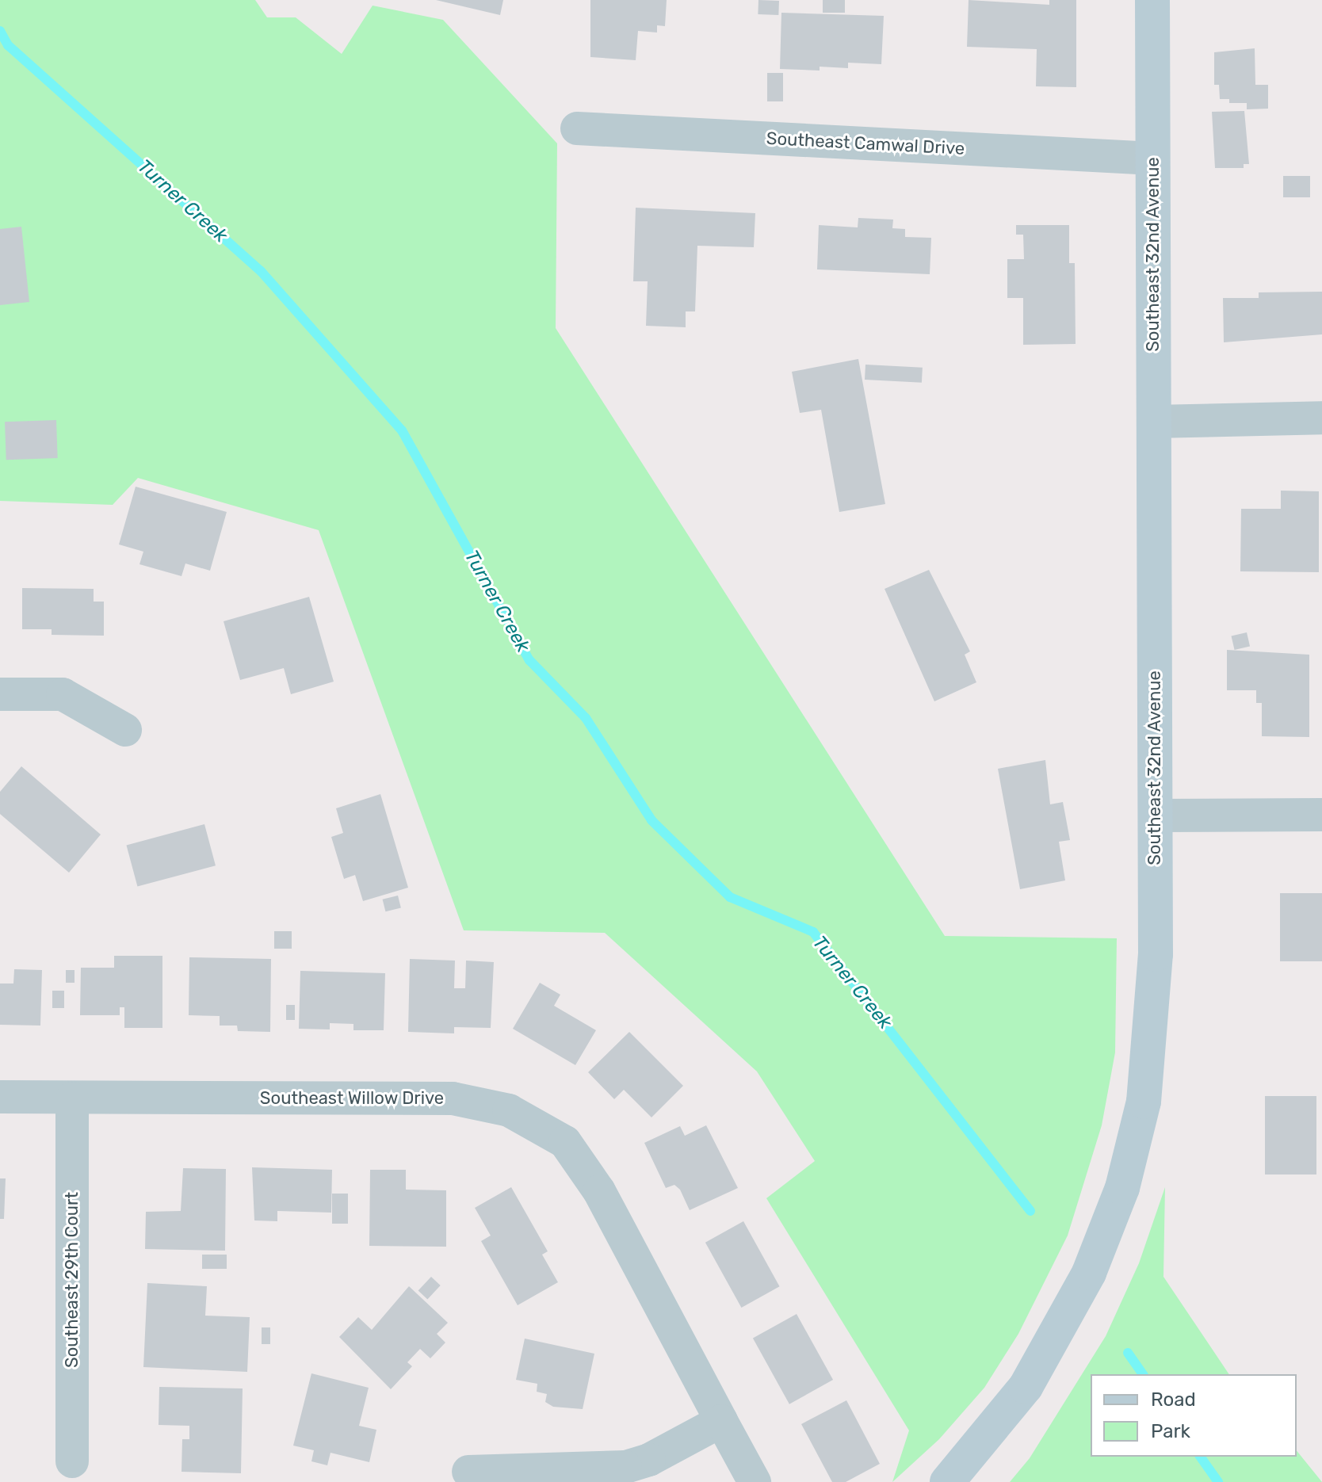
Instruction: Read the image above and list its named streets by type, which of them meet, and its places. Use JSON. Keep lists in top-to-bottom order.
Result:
{
  "streets": {
    "main road": ["Southeast 32nd Avenue"],
    "street": ["Southeast Camwal Drive", "Southeast Willow Drive", "Southeast 29th Court"]
  },
  "crossings": [
    ["Southeast Camwal Drive", "Southeast 32nd Avenue"],
    ["Southeast Willow Drive", "Southeast 29th Court"]
  ],
  "water": ["Turner Creek"],
  "legend": ["Road", "Park"]
}
